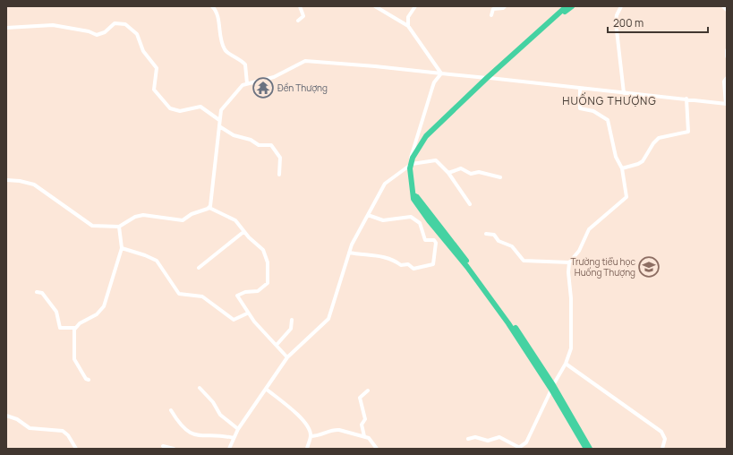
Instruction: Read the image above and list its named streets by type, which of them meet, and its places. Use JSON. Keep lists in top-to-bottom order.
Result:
{
  "districts": ["HUỐNG THƯỢNG"],
  "places": {
    "temple": ["Đền Thượng"],
    "school or university": ["Trường tiểu học Huống Thượng"]
  },
  "scale_bar": "200 m"
}
